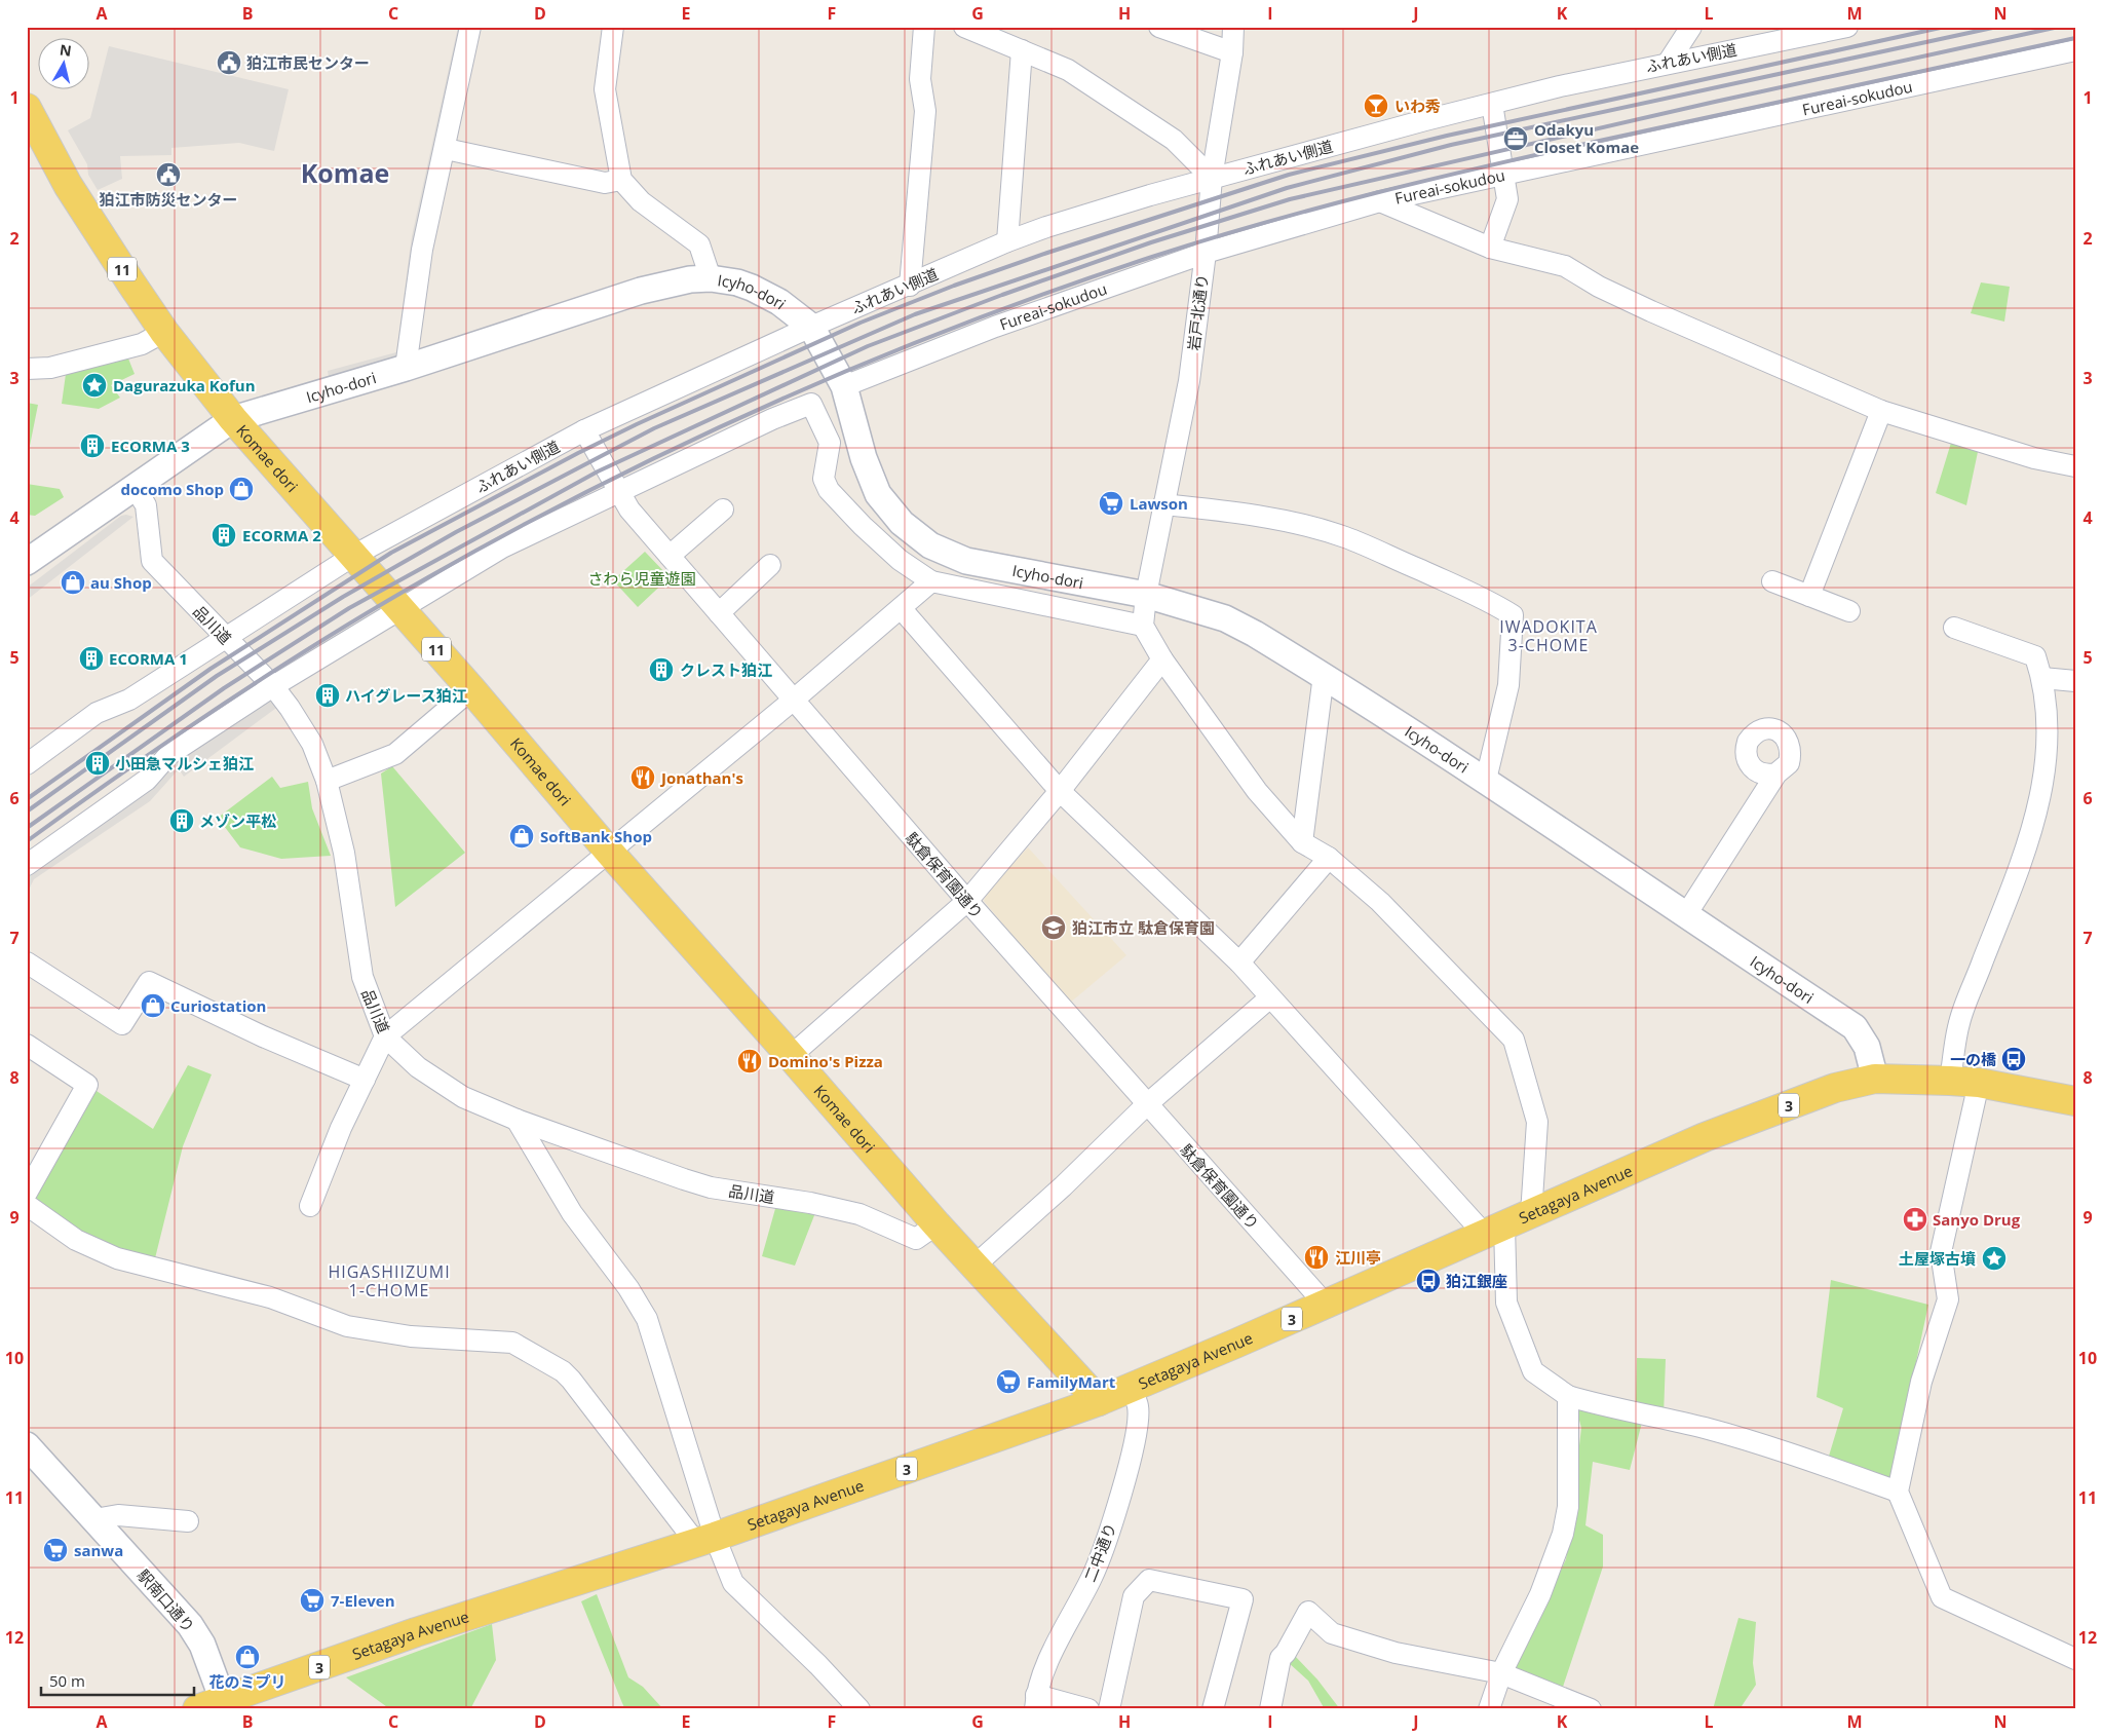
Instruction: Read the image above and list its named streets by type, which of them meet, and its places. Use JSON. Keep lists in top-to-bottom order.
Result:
{
  "streets": {
    "main road": [
      "11",
      "Komae dori",
      "3",
      "Setagaya Avenue"
    ],
    "street": [
      "ふれあい側道",
      "Fureai-sokudou",
      "Icyho-dori",
      "岩戸北通り",
      "品川道",
      "駄倉保育園通り",
      "二中通り",
      "駅南口通り"
    ]
  },
  "crossings": [
    ["ふれあい側道", "Icyho-dori"],
    ["ふれあい側道", "岩戸北通り"],
    ["ふれあい側道", "Komae dori"],
    ["ふれあい側道", "品川道"],
    ["ふれあい側道", "駄倉保育園通り"],
    ["Fureai-sokudou", "Icyho-dori"],
    ["Fureai-sokudou", "岩戸北通り"],
    ["Icyho-dori", "岩戸北通り"],
    ["Icyho-dori", "Komae dori"],
    ["Icyho-dori", "品川道"],
    ["Icyho-dori", "Setagaya Avenue"],
    ["Komae dori", "品川道"],
    ["Komae dori", "Setagaya Avenue"],
    ["駄倉保育園通り", "Setagaya Avenue"],
    ["3", "Setagaya Avenue"],
    ["Setagaya Avenue", "二中通り"],
    ["Setagaya Avenue", "駅南口通り"]
  ],
  "districts": ["Komae", "IWADOKITA 3-CHOME", "HIGASHIIZUMI 1-CHOME"],
  "parks": ["さわら児童遊園"],
  "places": {
    "public building": ["狛江市民センター", "狛江市防災センター"],
    "bar": ["いわ秀"],
    "office": ["Odakyu Closet Komae"],
    "place": ["Dagurazuka Kofun", "土屋塚古墳"],
    "building": [
      "ECORMA 3",
      "ECORMA 2",
      "ECORMA 1",
      "クレスト狛江",
      "ハイグレース狛江",
      "小田急マルシェ狛江",
      "メゾン平松"
    ],
    "shop": [
      "docomo Shop",
      "au Shop",
      "SoftBank Shop",
      "Curiostation",
      "花のミプリ"
    ],
    "supermarket": [
      "Lawson",
      "FamilyMart",
      "sanwa",
      "7-Eleven"
    ],
    "restaurant": ["Jonathan's", "Domino's Pizza", "江川亭"],
    "school or university": ["狛江市立 駄倉保育園"],
    "bus stop": ["一の橋", "狛江銀座"],
    "pharmacy": ["Sanyo Drug"]
  },
  "scale_bar": "50 m",
  "north": "top",
  "grid": {
    "columns": [
      "A",
      "B",
      "C",
      "D",
      "E",
      "F",
      "G",
      "H",
      "I",
      "J",
      "K",
      "L",
      "M",
      "N"
    ],
    "rows": [
      "1",
      "2",
      "3",
      "4",
      "5",
      "6",
      "7",
      "8",
      "9",
      "10",
      "11",
      "12"
    ]
  }
}
